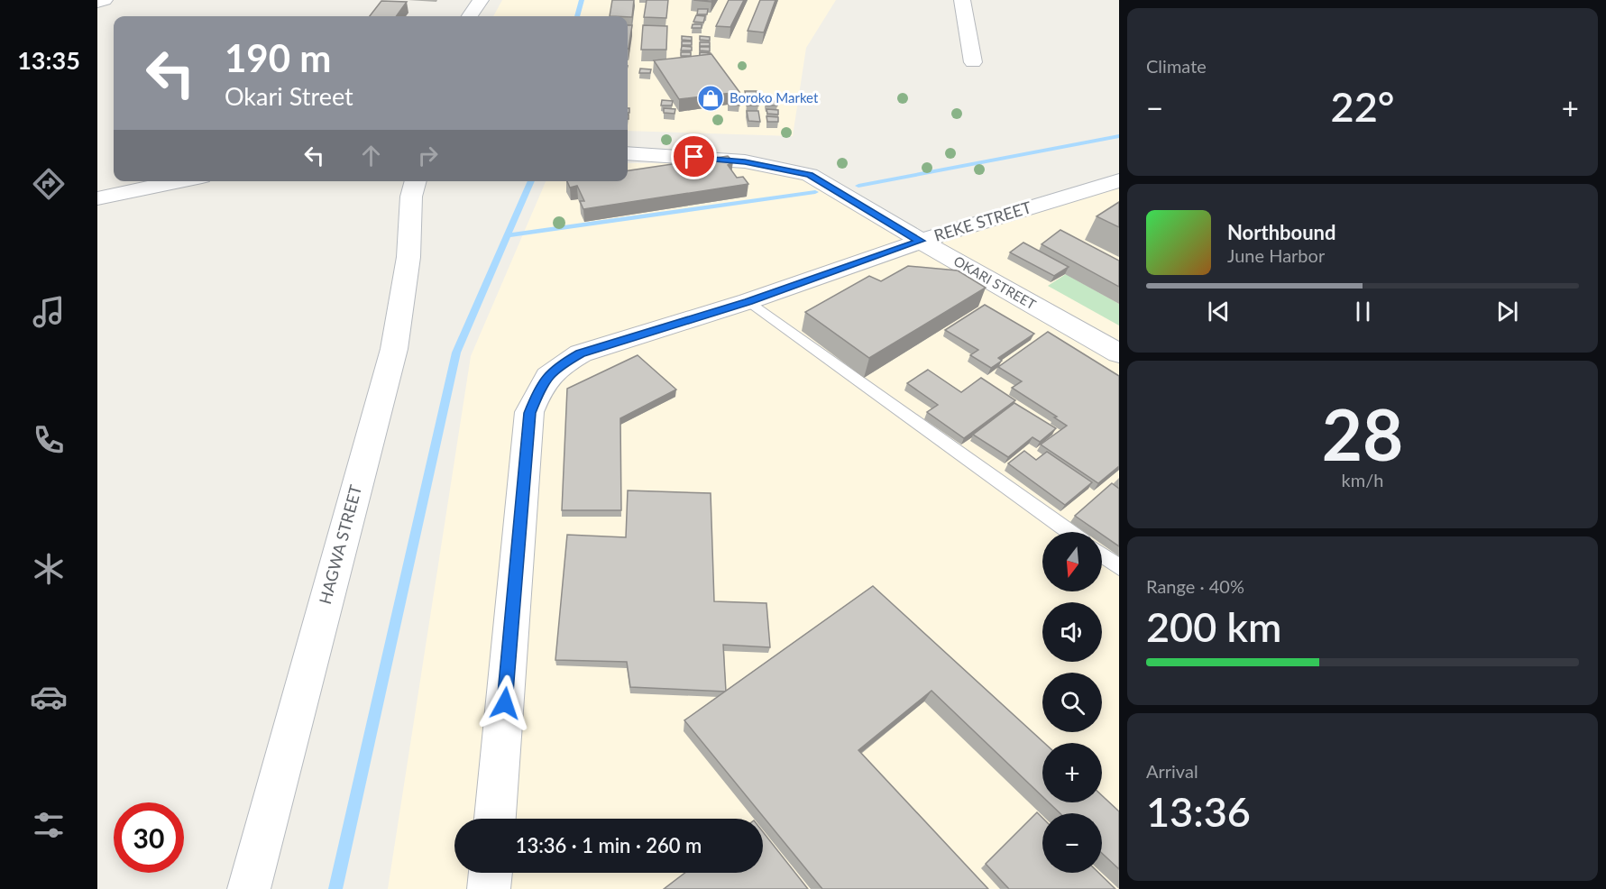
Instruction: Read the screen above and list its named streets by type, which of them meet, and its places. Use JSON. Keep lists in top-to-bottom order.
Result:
{
  "streets": {
    "street": ["REKE STREET", "OKARI STREET", "HAGWA STREET"]
  },
  "crossings": [
    ["REKE STREET", "OKARI STREET"]
  ],
  "places": {
    "shop": ["Boroko Market"]
  },
  "north": "bottom",
  "page": {
    "tabs": "13:35",
    "tile": [
      "Climate",
      ["28", "km/h"],
      ["Range · 40%", "200 km"],
      ["Arrival", "13:36"]
    ],
    "turn": ["190 m", "Okari Street"],
    "heat": ["−", "22°", "+"],
    "song": ["Northbound", "June Harbor"],
    "map_buttons": ["+", "−"],
    "limit": "30",
    "trip": "13:36 · 1 min · 260 m"
  }
}
